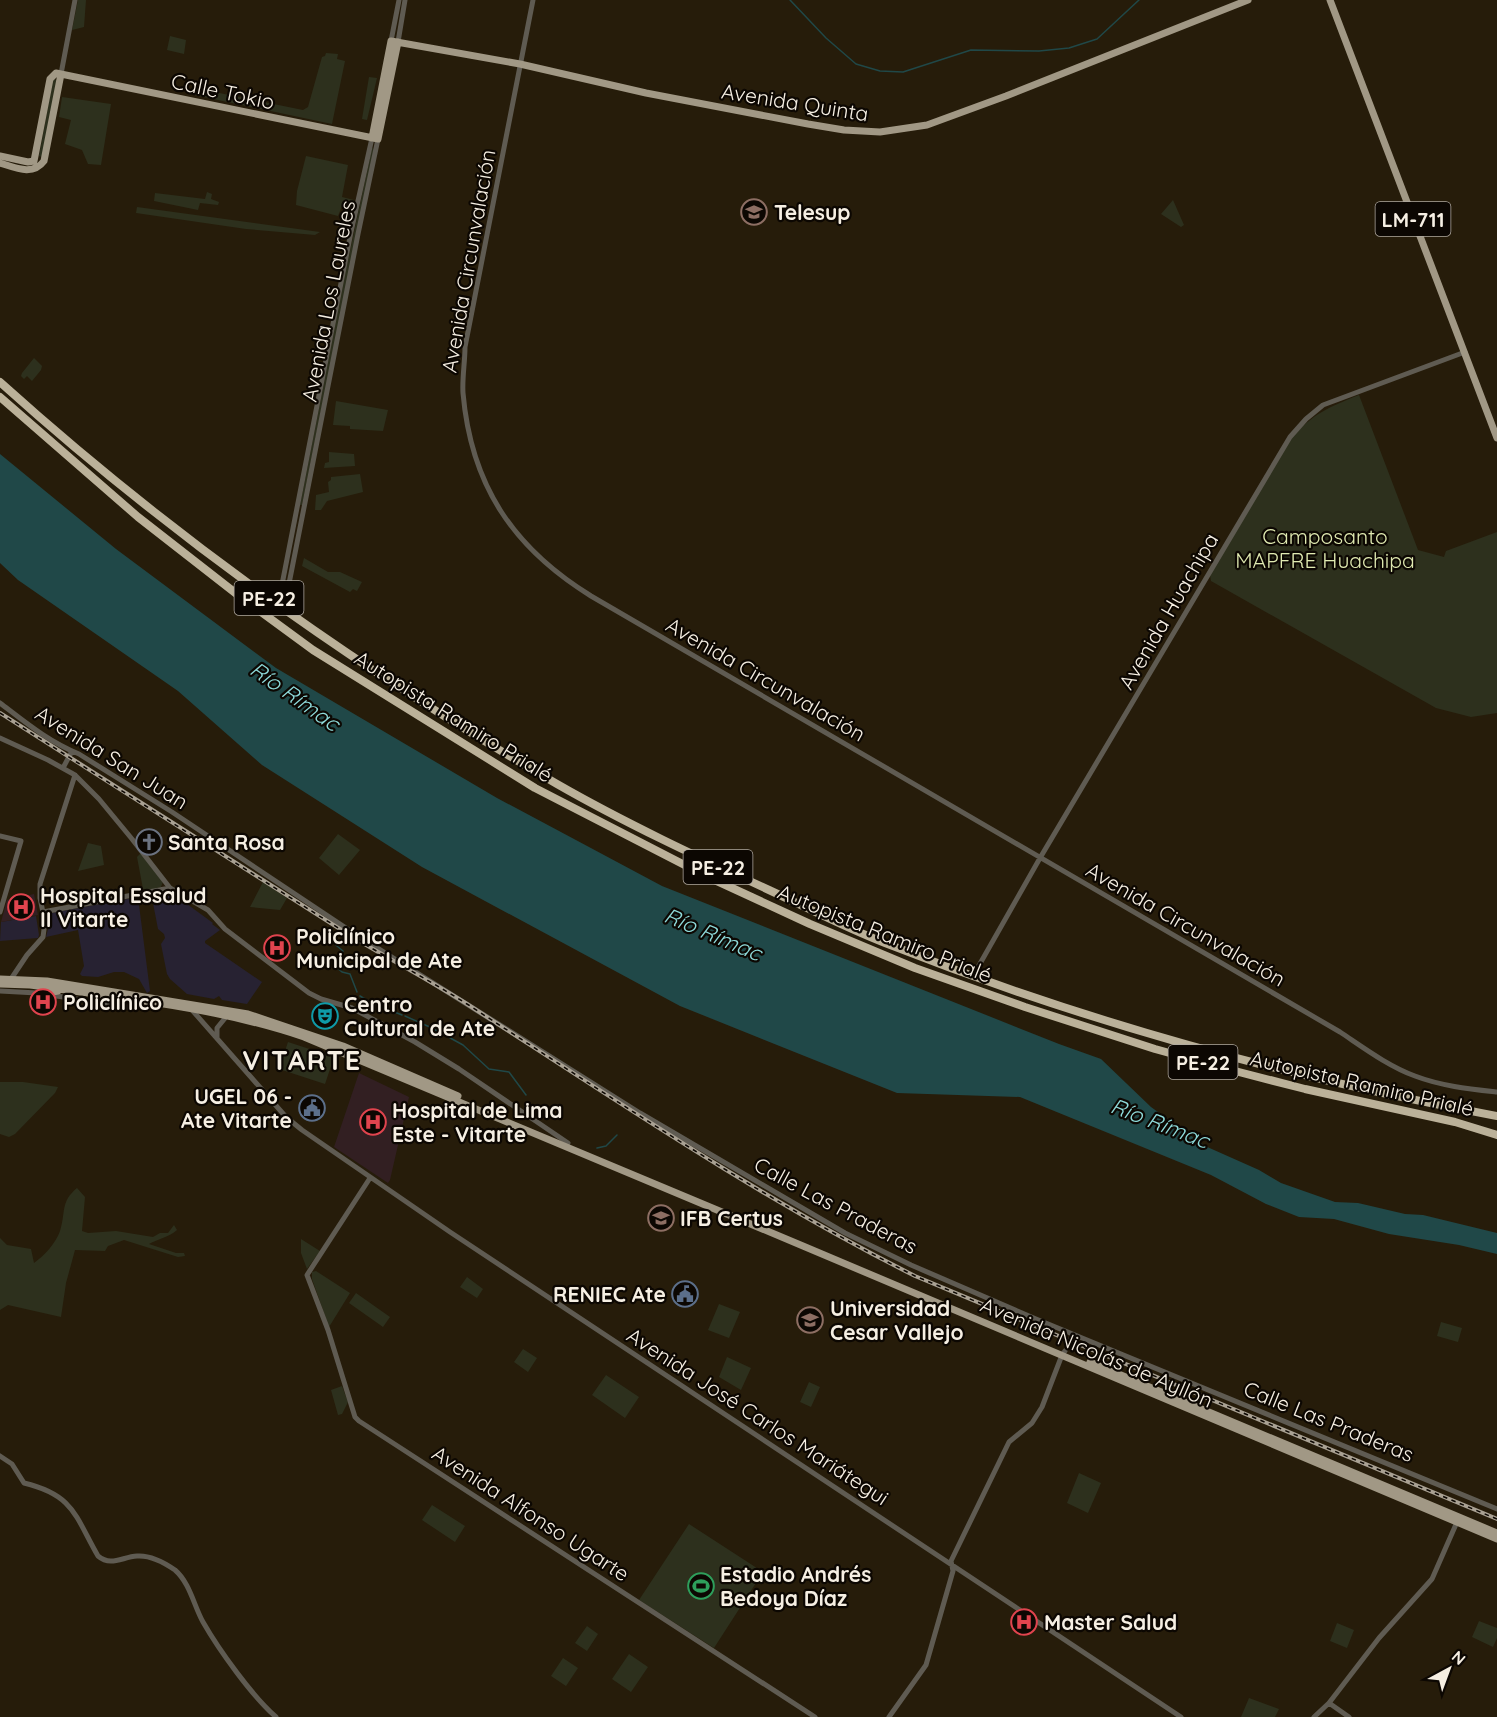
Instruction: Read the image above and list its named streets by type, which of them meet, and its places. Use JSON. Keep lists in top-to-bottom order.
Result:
{
  "streets": {
    "highway": ["PE-22", "Autopista Ramiro Prialé"],
    "main road": [
      "Calle Tokio",
      "Avenida Quinta",
      "LM-711",
      "Avenida Los Laureles",
      "Avenida Nicolás de Ayllón"
    ],
    "street": [
      "Avenida Circunvalación",
      "Avenida Huachipa",
      "Avenida San Juan",
      "Calle Las Praderas",
      "Avenida José Carlos Mariátegui",
      "Avenida Alfonso Ugarte"
    ]
  },
  "crossings": [
    ["Calle Tokio", "Avenida Los Laureles"],
    ["Avenida Quinta", "Avenida Circunvalación"],
    ["Avenida Quinta", "Avenida Los Laureles"],
    ["LM-711", "Avenida Huachipa"],
    ["Avenida Circunvalación", "Avenida Huachipa"],
    ["Avenida Los Laureles", "Autopista Ramiro Prialé"],
    ["Avenida Huachipa", "Autopista Ramiro Prialé"],
    ["Avenida San Juan", "Calle Las Praderas"],
    ["Avenida Nicolás de Ayllón", "Avenida José Carlos Mariátegui"],
    ["Avenida José Carlos Mariátegui", "Avenida Alfonso Ugarte"]
  ],
  "districts": ["VITARTE"],
  "water": ["Río Rímac"],
  "parks": ["Camposanto MAPFRE Huachipa"],
  "places": {
    "school or university": ["Telesup", "IFB Certus", "Universidad Cesar Vallejo"],
    "church": ["Santa Rosa"],
    "hospital": [
      "Hospital Essalud II Vitarte",
      "Policlínico Municipal de Ate",
      "Policlínico",
      "Hospital de Lima Este - Vitarte",
      "Master Salud"
    ],
    "theatre": ["Centro Cultural de Ate"],
    "public building": ["UGEL 06 - Ate Vitarte", "RENIEC Ate"],
    "sports": ["Estadio Andrés Bedoya Díaz"]
  },
  "north": "top right"
}
